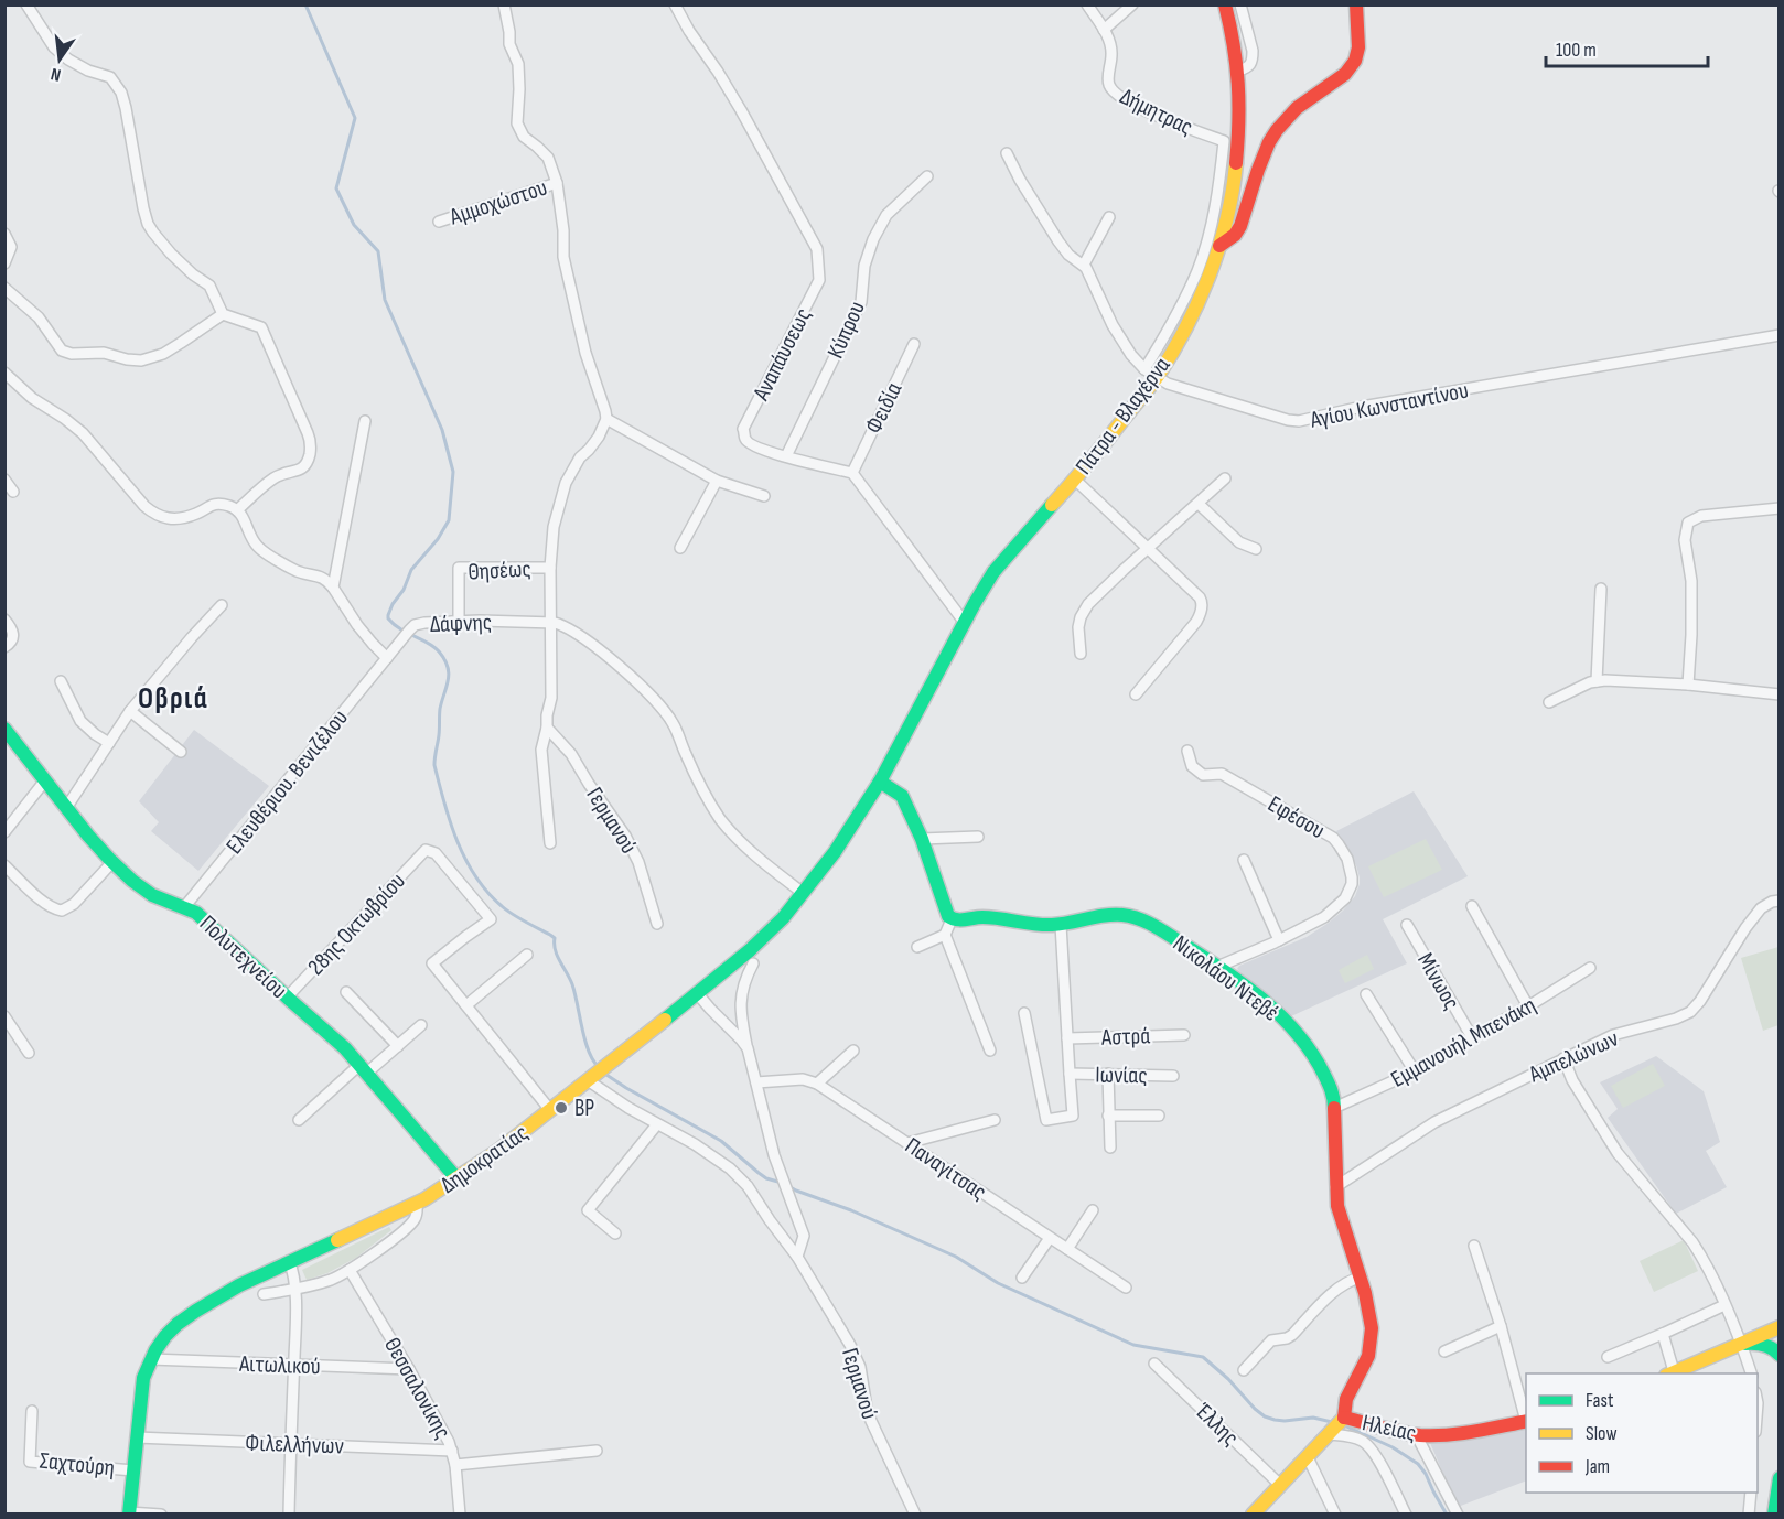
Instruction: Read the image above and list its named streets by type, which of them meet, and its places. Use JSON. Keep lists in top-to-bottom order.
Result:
{
  "streets": {
    "main road": [
      "Πάτρα - Βλαχέρνα",
      "Πολυτεχνείου",
      "Νικολάου Ντεβέ",
      "Δημοκρατίας",
      "Ηλείας"
    ],
    "street": [
      "Δήμητρας",
      "Αμμοχώστου",
      "Κύπρου",
      "Αναπάυσεως",
      "Αγίου Κωνσταντίνου",
      "Φειδία",
      "Θησέως",
      "Δάφνης",
      "Ελευθέριου. Βενιζέλου",
      "Εφέσου",
      "Γερμανού",
      "28ης Οκτωβρίου",
      "Μίνωος",
      "Αστρά",
      "Εμμανουήλ Μπενάκη",
      "Αμπελώνων",
      "Ιωνίας",
      "Παναγίτσας",
      "Αιτωλικού",
      "Θεσσαλονίκης",
      "Έλλης",
      "Φιλελλήνων",
      "Σαχτούρη"
    ]
  },
  "crossings": [
    ["Δήμητρας", "Αγίου Κωνσταντίνου"],
    ["Δήμητρας", "Πάτρα - Βλαχέρνα"],
    ["Κύπρου", "Αναπάυσεως"],
    ["Αναπάυσεως", "Φειδία"],
    ["Αγίου Κωνσταντίνου", "Πάτρα - Βλαχέρνα"],
    ["Πάτρα - Βλαχέρνα", "Δημοκρατίας"],
    ["Θησέως", "Δάφνης"],
    ["Δάφνης", "Ελευθέριου. Βενιζέλου"],
    ["Ελευθέριου. Βενιζέλου", "Πολυτεχνείου"],
    ["Εφέσου", "Νικολάου Ντεβέ"],
    ["Γερμανού", "Δημοκρατίας"],
    ["28ης Οκτωβρίου", "Πολυτεχνείου"],
    ["Πολυτεχνείου", "Δημοκρατίας"],
    ["Νικολάου Ντεβέ", "Εμμανουήλ Μπενάκη"],
    ["Νικολάου Ντεβέ", "Αμπελώνων"],
    ["Νικολάου Ντεβέ", "Ηλείας"],
    ["Μίνωος", "Εμμανουήλ Μπενάκη"],
    ["Δημοκρατίας", "Αιτωλικού"],
    ["Δημοκρατίας", "Φιλελλήνων"],
    ["Δημοκρατίας", "Σαχτούρη"],
    ["Αιτωλικού", "Θεσσαλονίκης"],
    ["Θεσσαλονίκης", "Φιλελλήνων"],
    ["Έλλης", "Ηλείας"]
  ],
  "districts": ["Οβριά"],
  "places": ["BP"],
  "legend": ["Fast", "Slow", "Jam"],
  "scale_bar": "100 m",
  "north": "bottom"
}
